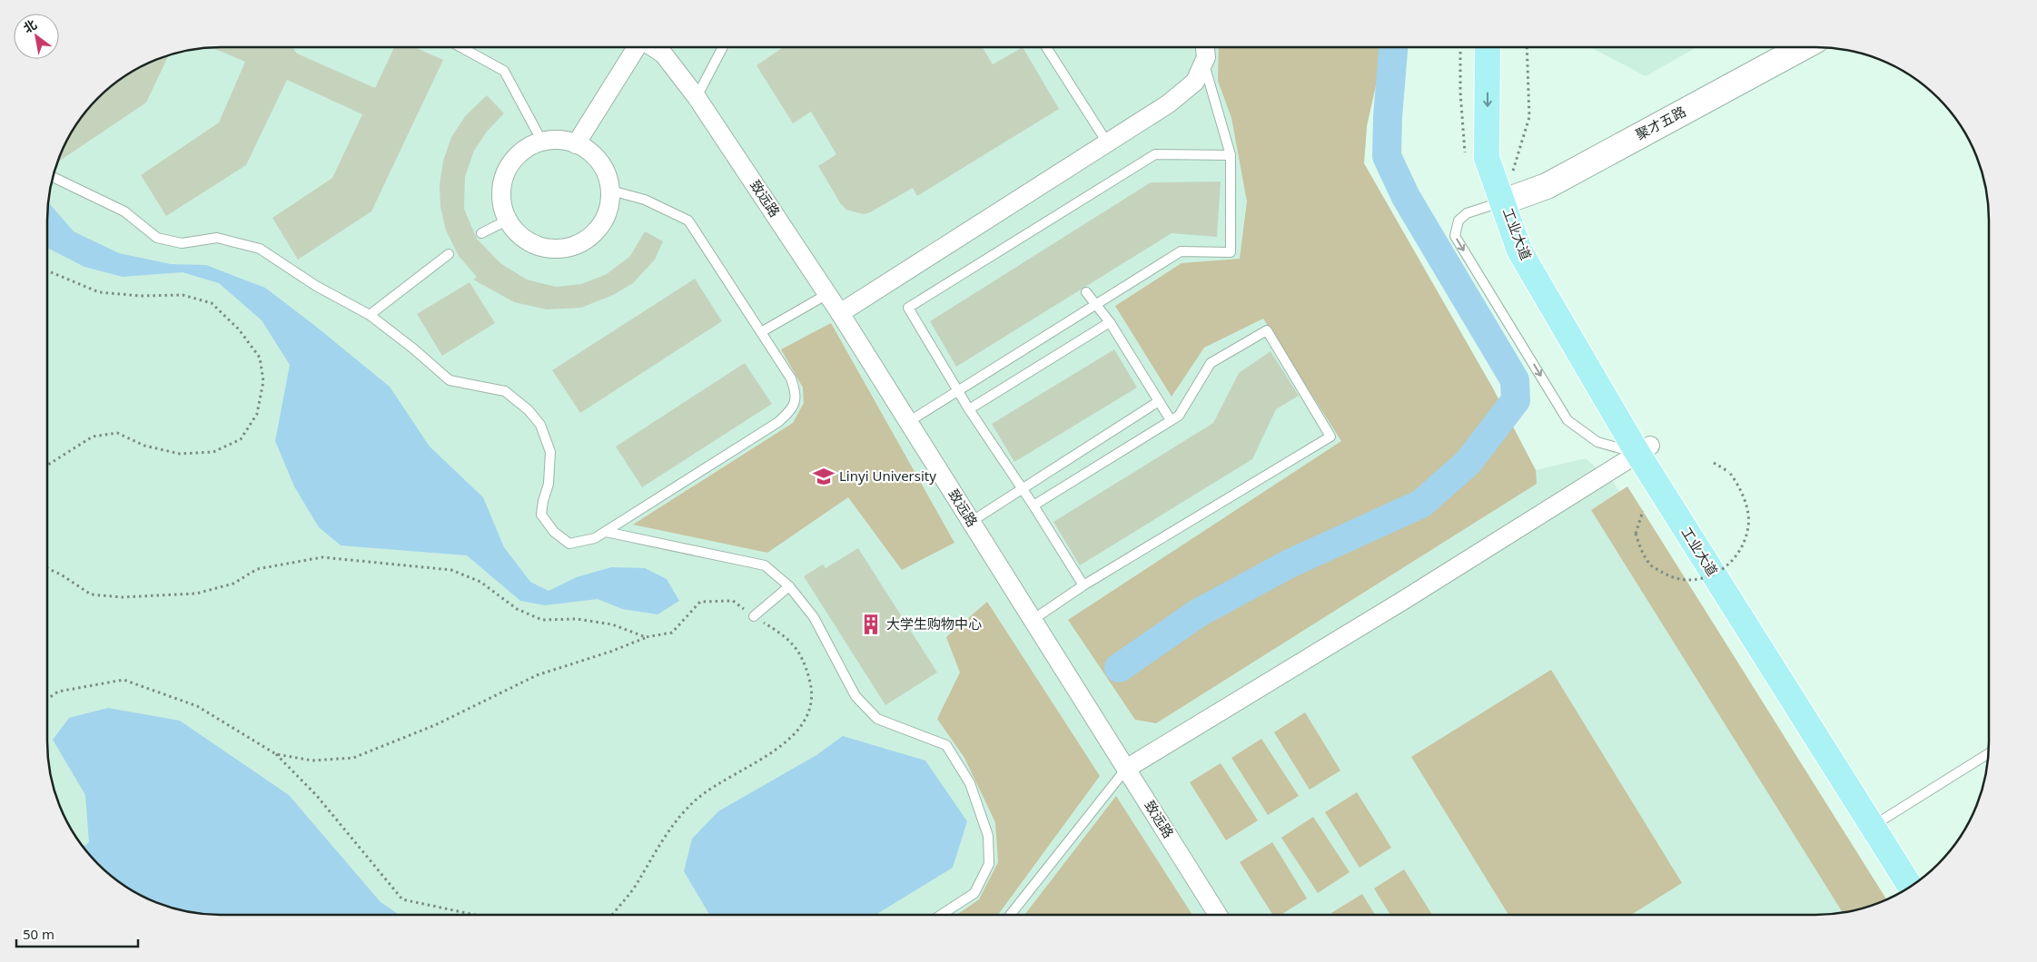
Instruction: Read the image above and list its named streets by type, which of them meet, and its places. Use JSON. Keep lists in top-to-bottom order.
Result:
{
  "streets": {
    "main road": ["工业大道"],
    "street": ["聚才五路", "致远路"]
  },
  "crossings": [
    ["聚才五路", "工业大道"]
  ],
  "places": {
    "school or university": ["Linyi University"],
    "building": ["大学生购物中心"]
  },
  "scale_bar": "50 m",
  "north": "top left"
}
